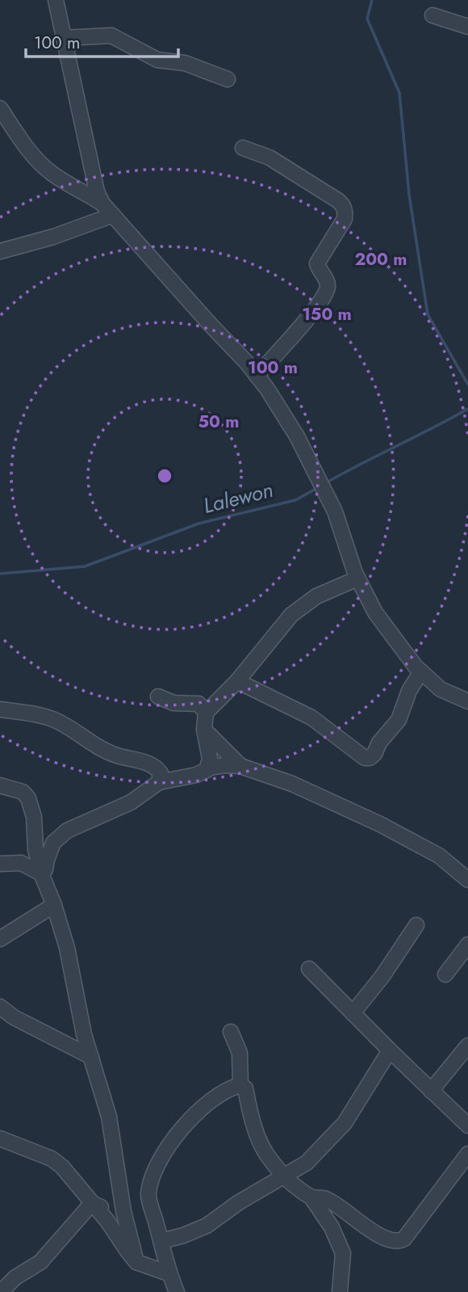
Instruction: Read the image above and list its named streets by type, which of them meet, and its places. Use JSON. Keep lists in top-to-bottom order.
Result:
{
  "water": ["Lalewon"],
  "scale_bar": "100 m",
  "rings": [
    "200 m",
    "150 m",
    "100 m",
    "50 m"
  ]
}
